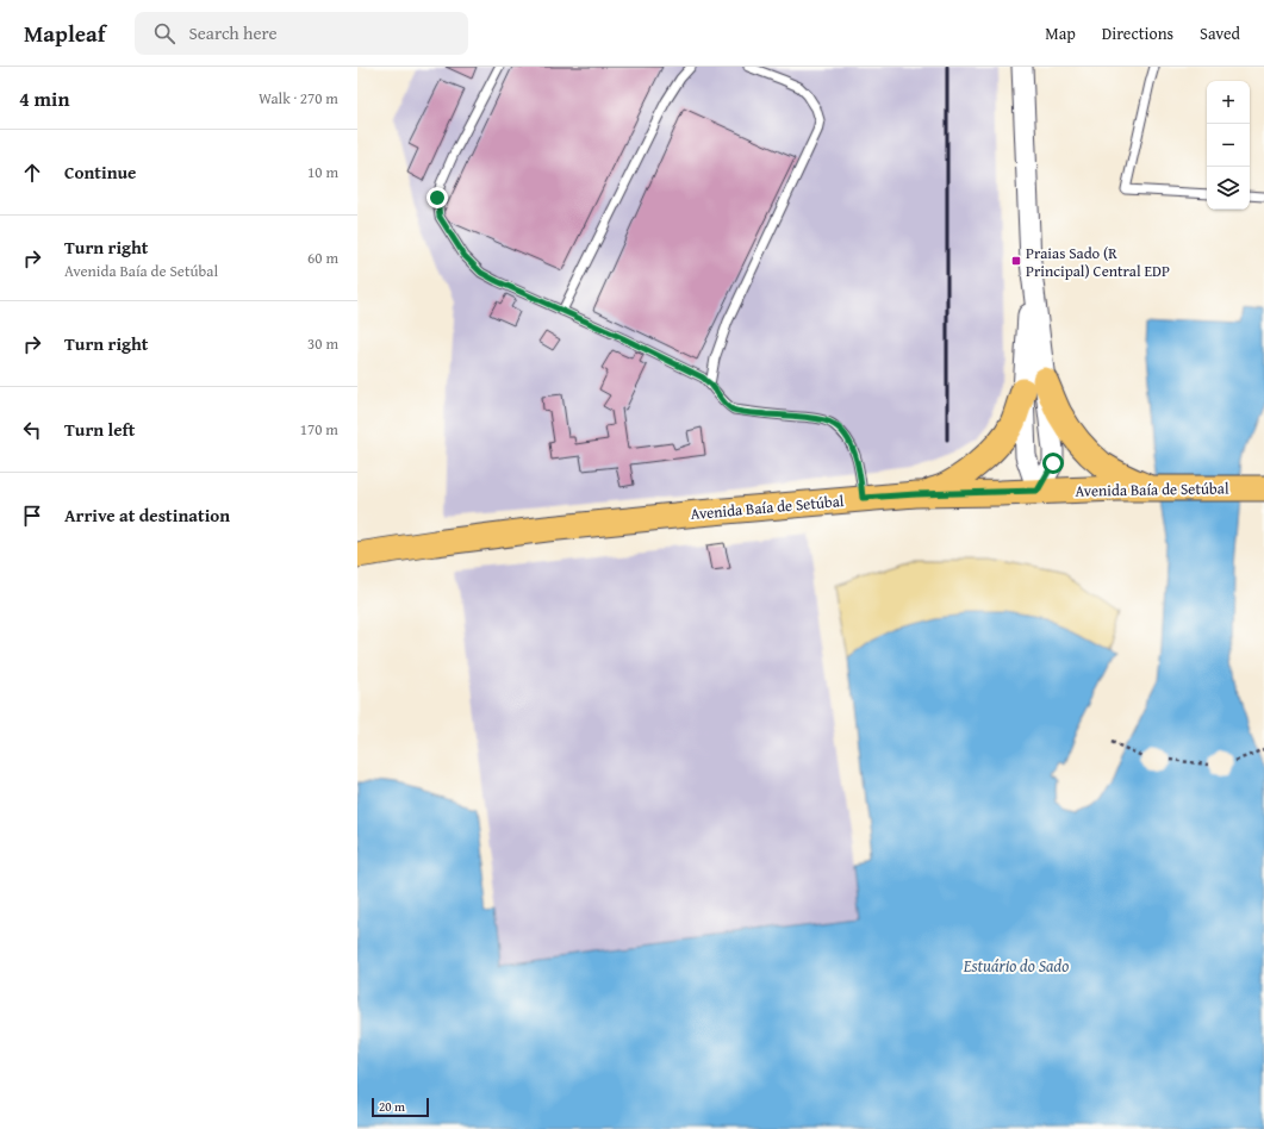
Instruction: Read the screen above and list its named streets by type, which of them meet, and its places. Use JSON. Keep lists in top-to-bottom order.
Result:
{
  "streets": {
    "main road": ["Avenida Baía de Setúbal"]
  },
  "water": ["Estuário do Sado"],
  "places": {
    "transit": ["Praias Sado (R Principal) Central EDP"]
  },
  "scale_bar": "20 m",
  "page": {
    "header": "Mapleaf",
    "search": "Search here",
    "nav": ["Map", "Directions", "Saved"],
    "heading": ["4 min", "Walk · 270 m"],
    "map_buttons": ["+", "−"],
    "list": [
      ["Continue", "10 m"],
      ["Turn right", "Avenida Baía de Setúbal", "60 m"],
      ["Turn right", "30 m"],
      ["Turn left", "170 m"],
      "Arrive at destination"
    ],
    "scale": "20 m"
  }
}
